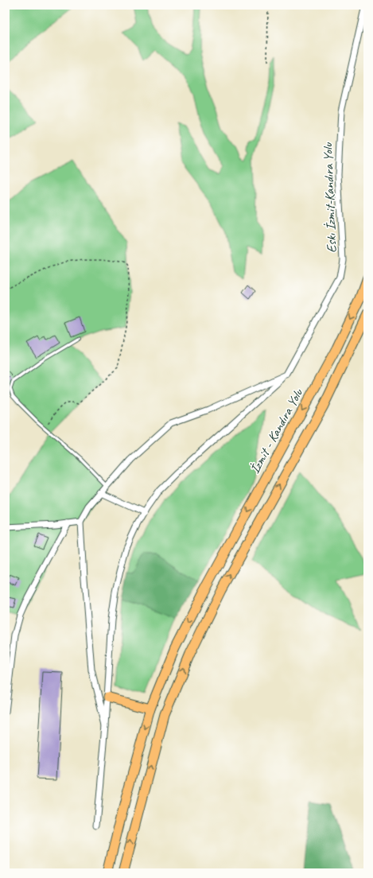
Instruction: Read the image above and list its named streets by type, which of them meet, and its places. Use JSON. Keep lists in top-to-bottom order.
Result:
{
  "streets": {
    "highway": ["İzmit - Kandıra Yolu"],
    "street": ["Eskı İzmit-Kandıra Yolu"]
  },
  "crossings": [
    ["Eskı İzmit-Kandıra Yolu", "İzmit - Kandıra Yolu"]
  ]
}
